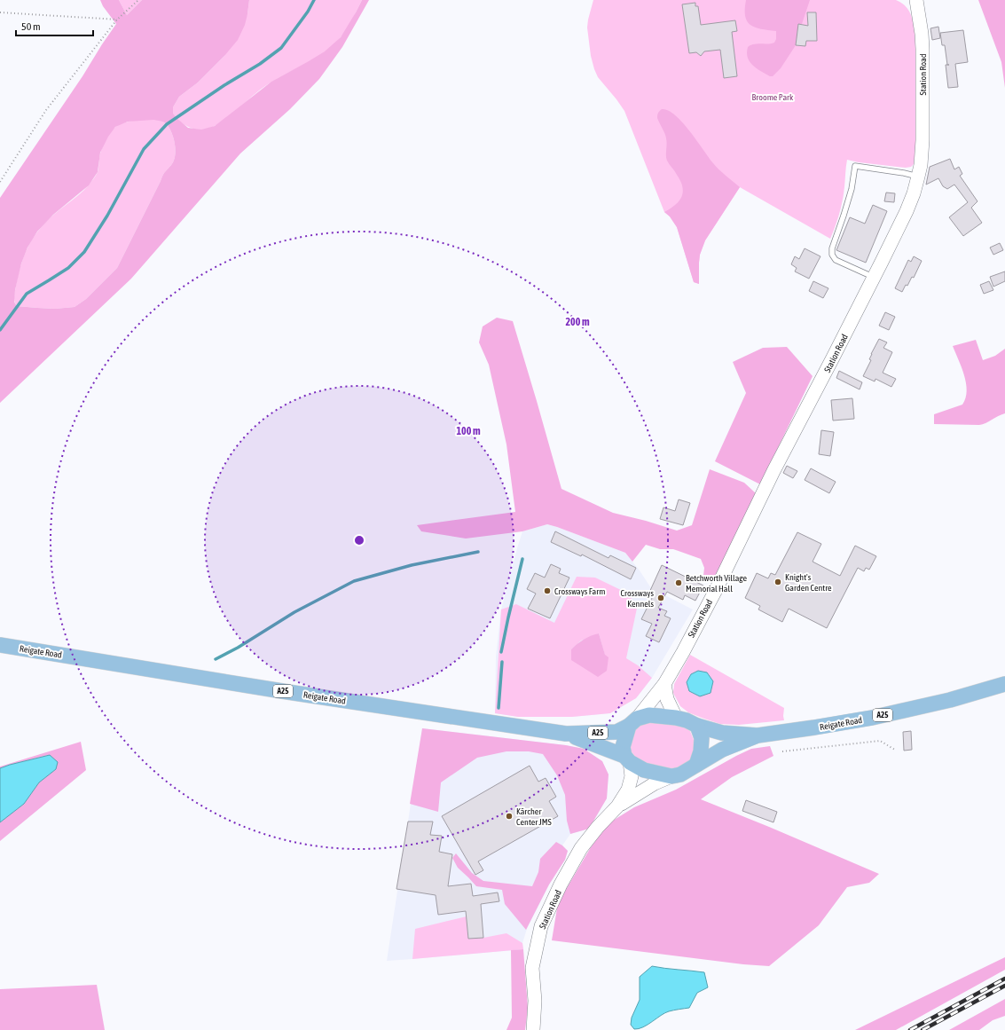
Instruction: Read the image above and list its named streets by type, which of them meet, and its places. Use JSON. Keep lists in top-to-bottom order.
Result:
{
  "streets": {
    "main road": ["Reigate Road", "A25"],
    "street": ["Station Road"]
  },
  "crossings": [
    ["Station Road", "Reigate Road"]
  ],
  "parks": ["Broome Park"],
  "places": [
    "Knight's Garden Centre",
    "Betchworth Village Memorial Hall",
    "Crossways Farm",
    "Crossways Kennels",
    "Kärcher Center JMS"
  ],
  "scale_bar": "50 m",
  "rings": ["200 m", "100 m"]
}
